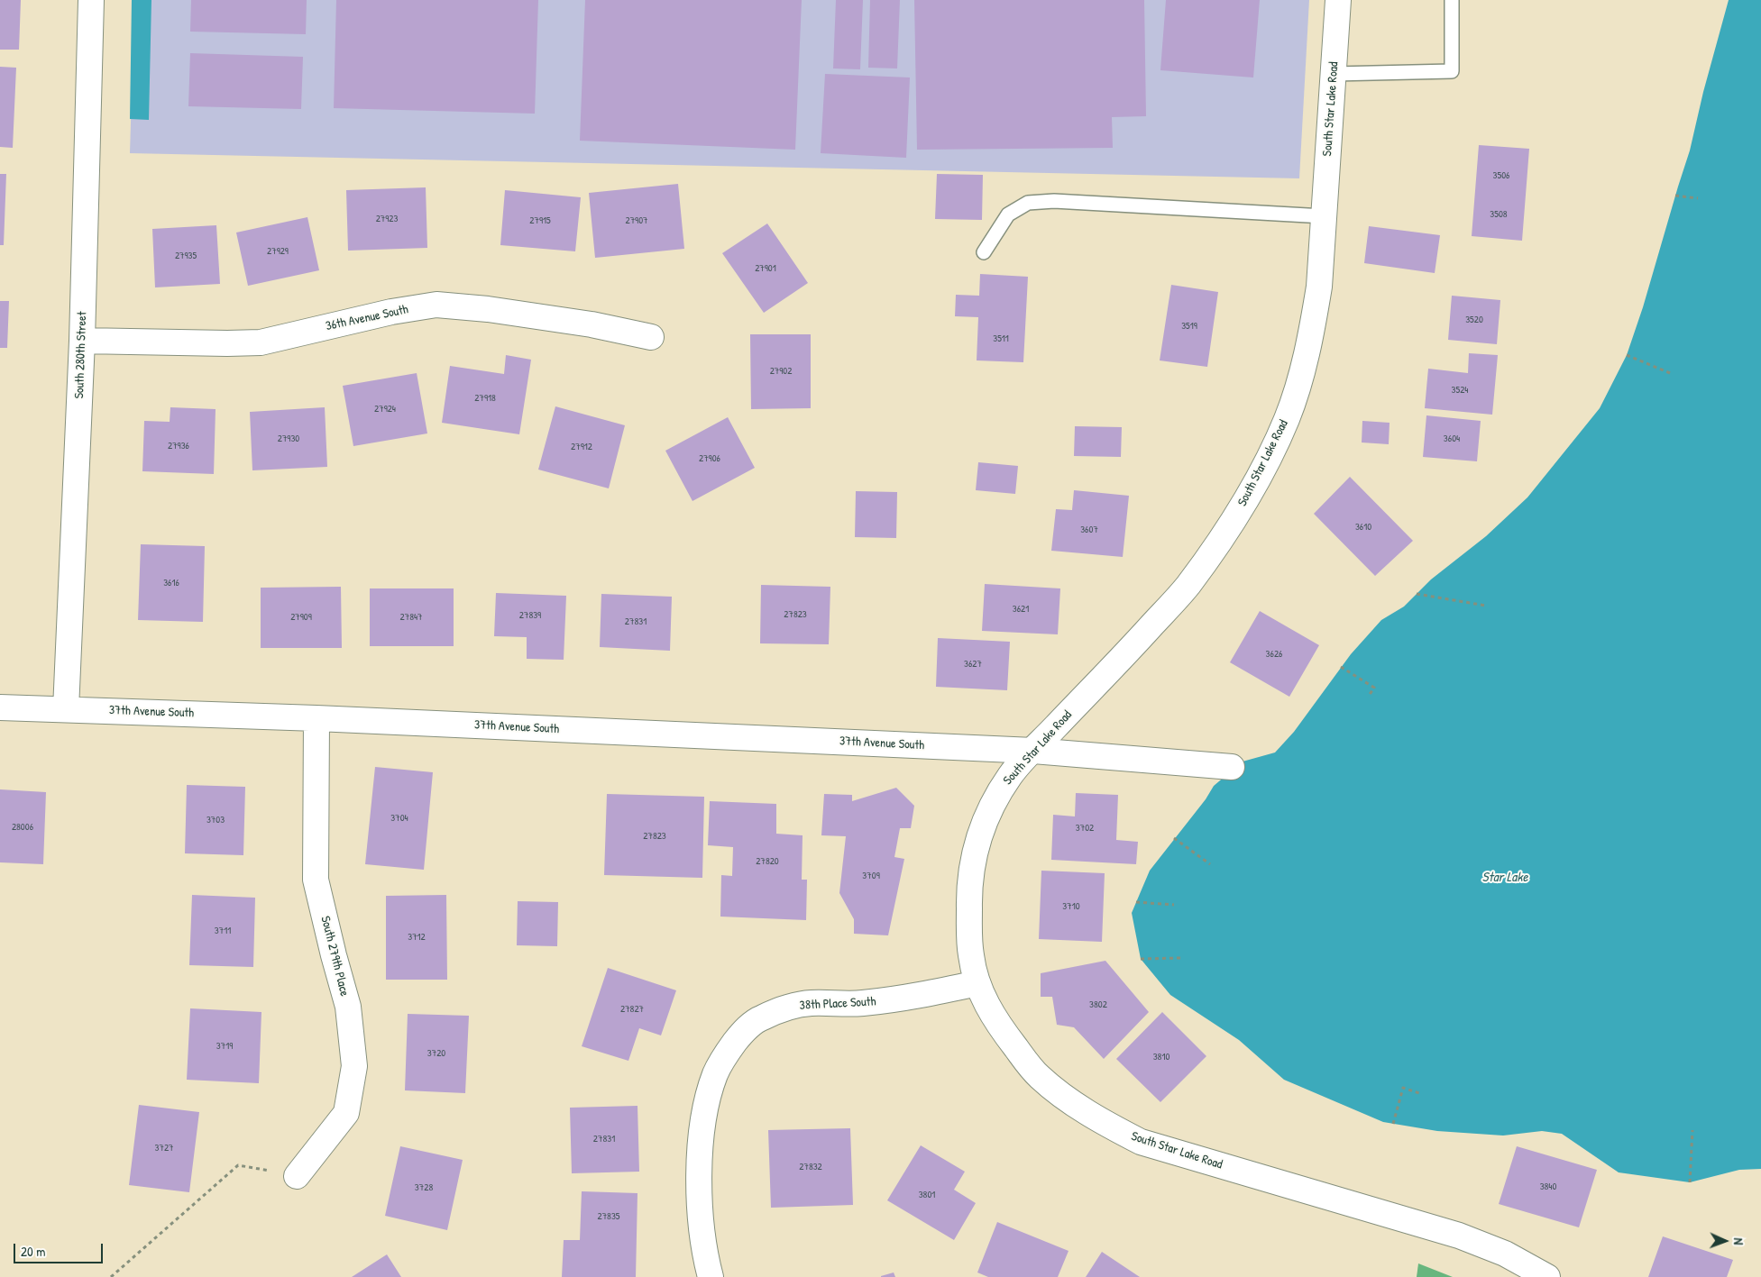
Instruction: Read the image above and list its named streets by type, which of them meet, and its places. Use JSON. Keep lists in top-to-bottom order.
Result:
{
  "streets": {
    "street": [
      "South Star Lake Road",
      "36th Avenue South",
      "South 280th Street",
      "37th Avenue South",
      "South 279th Place",
      "38th Place South"
    ]
  },
  "crossings": [
    ["South Star Lake Road", "37th Avenue South"],
    ["South Star Lake Road", "38th Place South"],
    ["36th Avenue South", "South 280th Street"],
    ["South 280th Street", "37th Avenue South"],
    ["37th Avenue South", "South 279th Place"]
  ],
  "water": ["Star Lake"],
  "house_numbers": [
    "3506",
    "3508",
    "27923",
    "27915",
    "27907",
    "27929",
    "27935",
    "27901",
    "3520",
    "3519",
    "3511",
    "27902",
    "3524",
    "27918",
    "27924",
    "27930",
    "3604",
    "27936",
    "27912",
    "27906",
    "3610",
    "3607",
    "3616",
    "3621",
    "27823",
    "27839",
    "27909",
    "27847",
    "27831",
    "3626",
    "3627",
    "3704",
    "3703",
    "28006",
    "3702",
    "27823",
    "27820",
    "3709",
    "3710",
    "3711",
    "3712",
    "3802",
    "27827",
    "3719",
    "3720",
    "3810",
    "27831",
    "3727",
    "27832",
    "3840",
    "3728",
    "3801",
    "27835"
  ],
  "scale_bar": "20 m",
  "north": "right"
}
